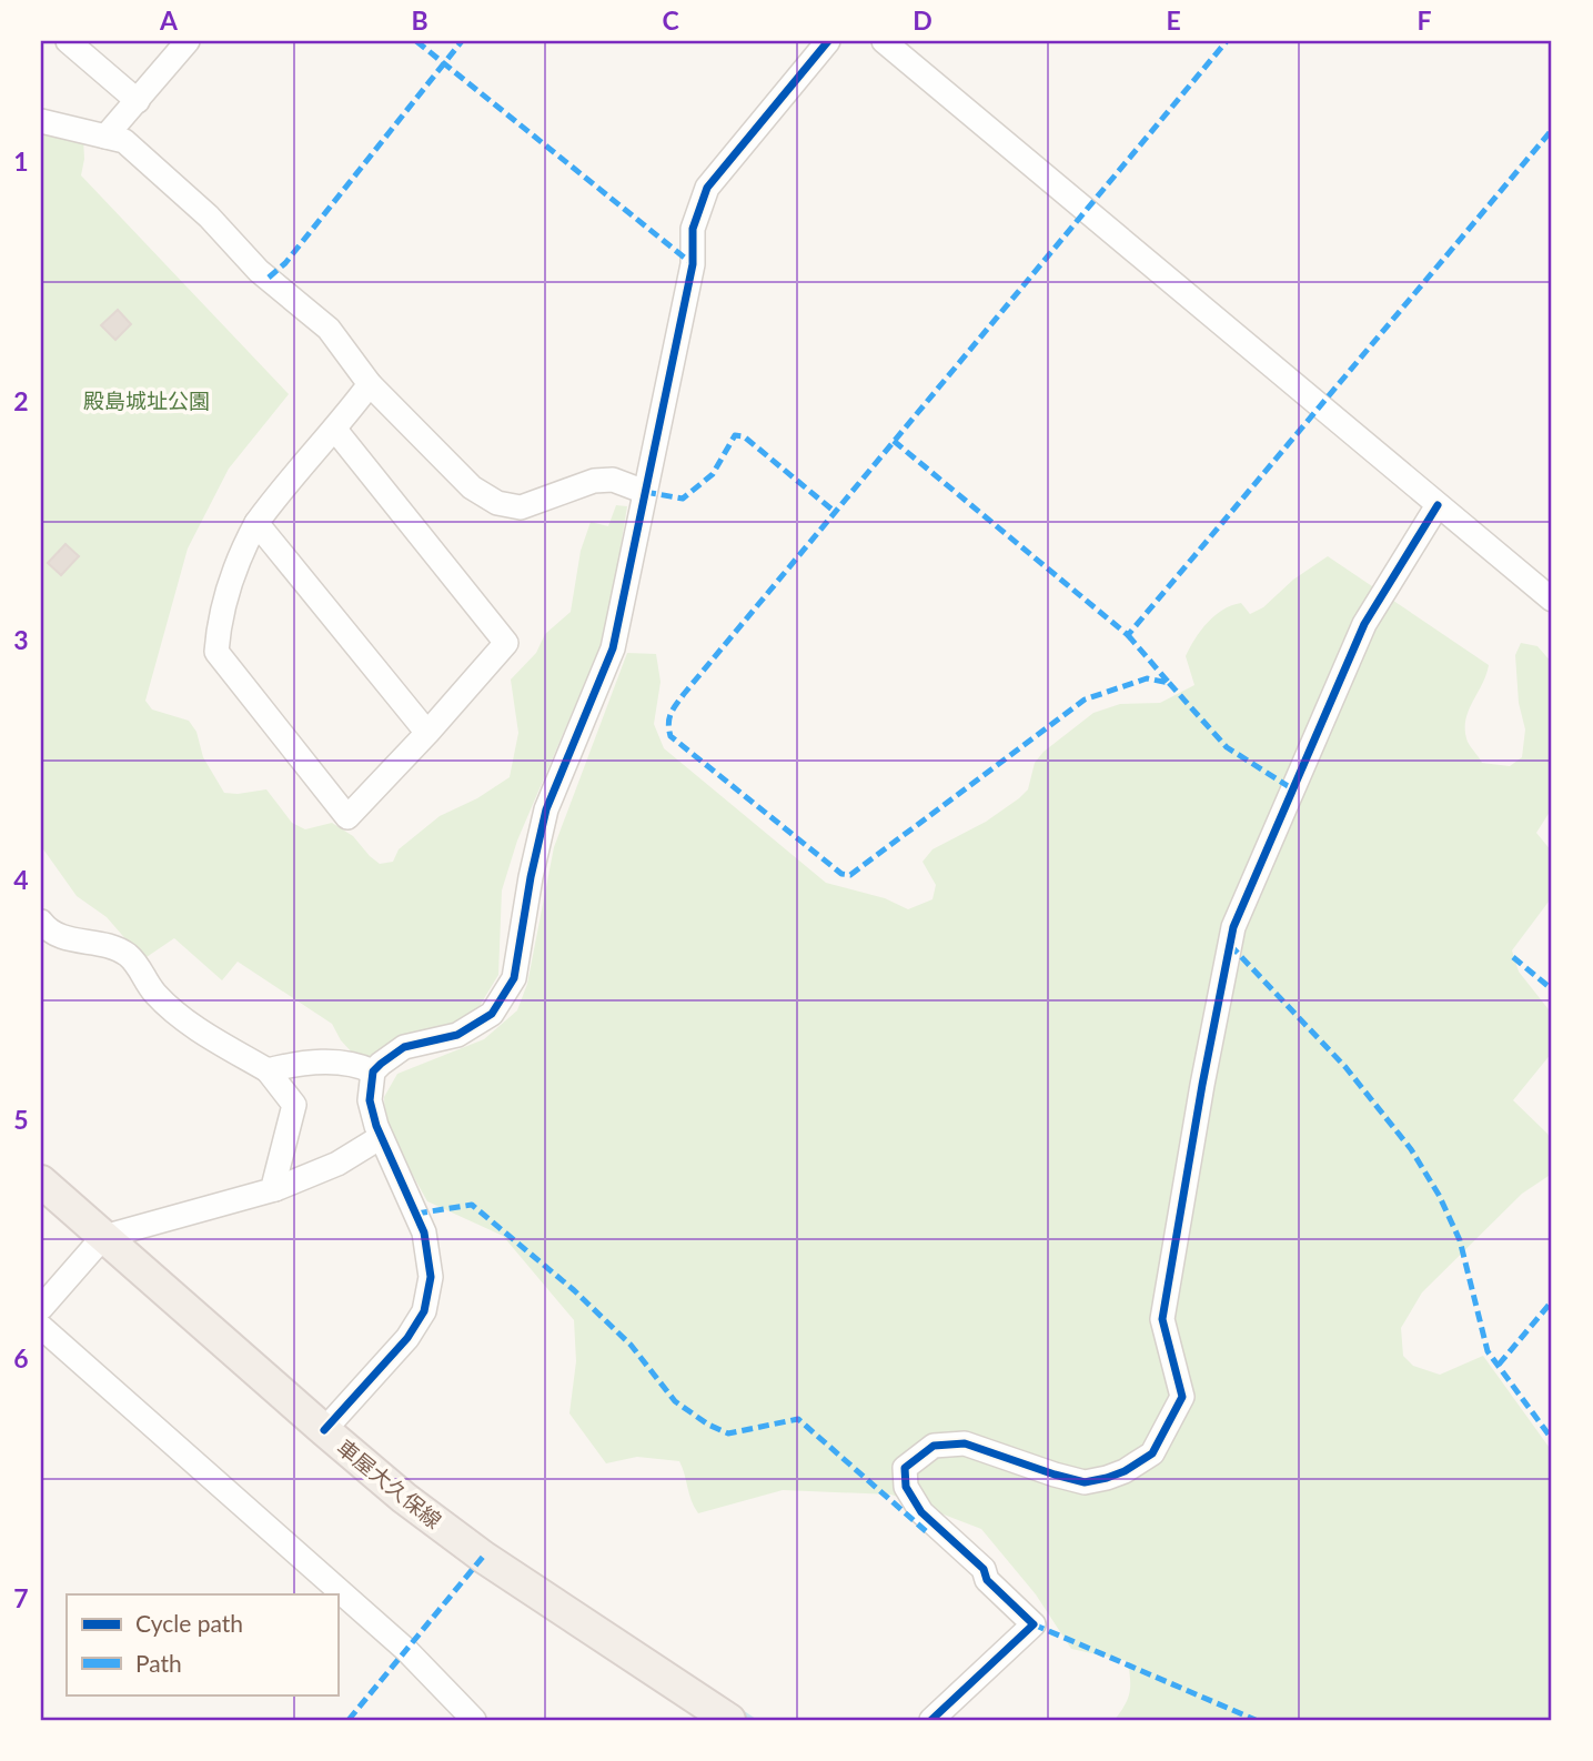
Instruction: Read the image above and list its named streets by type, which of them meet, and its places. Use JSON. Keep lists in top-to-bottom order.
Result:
{
  "streets": {
    "main road": ["車屋大久保線"]
  },
  "parks": ["殿島城址公園"],
  "legend": ["Cycle path", "Path"],
  "grid": {
    "columns": [
      "A",
      "B",
      "C",
      "D",
      "E",
      "F"
    ],
    "rows": [
      "1",
      "2",
      "3",
      "4",
      "5",
      "6",
      "7"
    ]
  }
}
